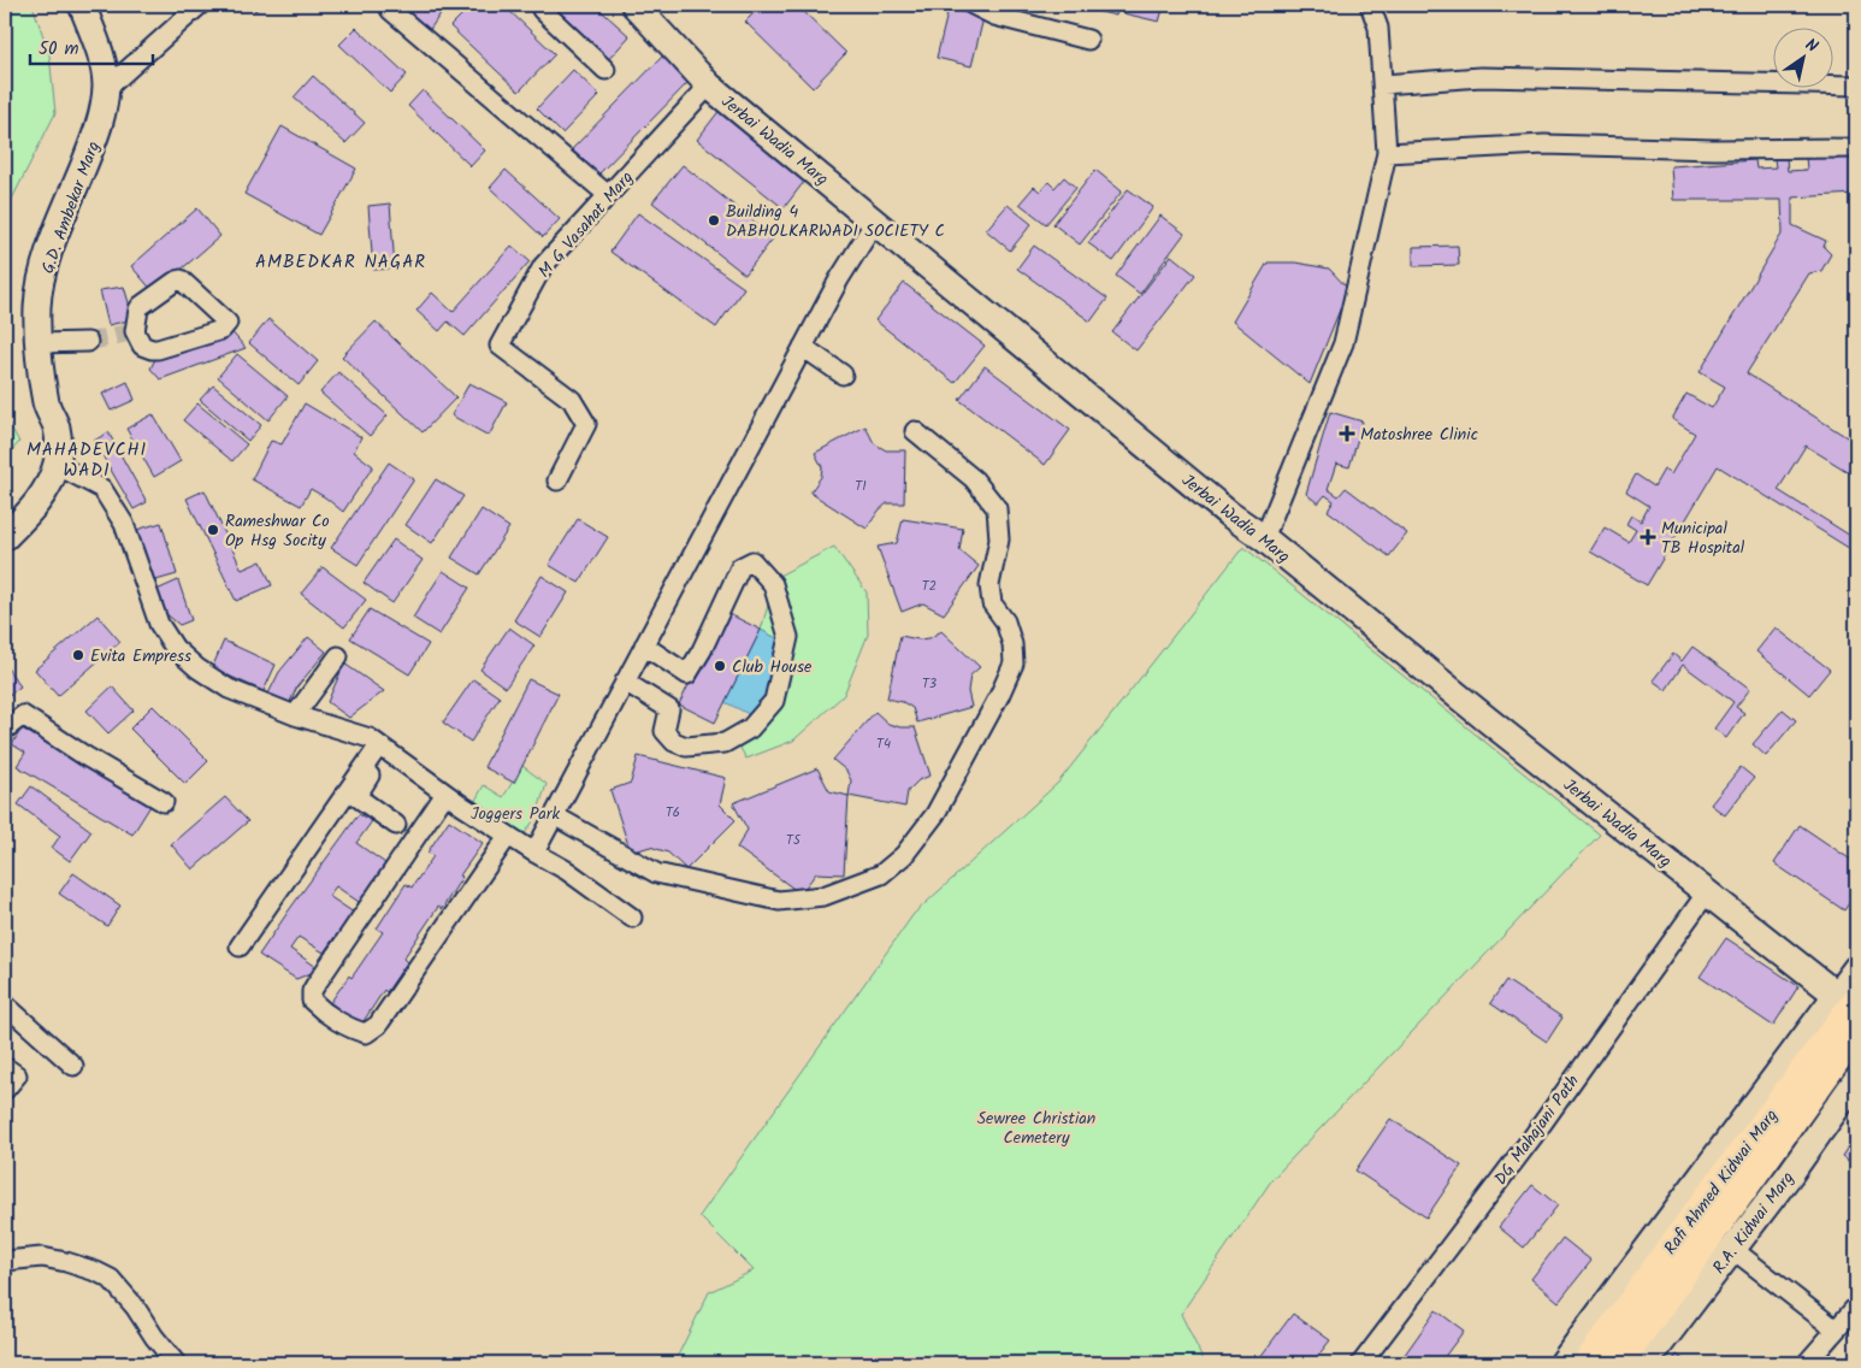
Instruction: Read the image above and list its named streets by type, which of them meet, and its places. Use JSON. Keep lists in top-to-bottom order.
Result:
{
  "streets": {
    "main road": [
      "Jerbai Wadia Marg",
      "G.D. Ambekar Marg",
      "Rafi Ahmed Kidwai Marg",
      "R.A. Kidwai Marg"
    ],
    "street": ["M G Vasahat Marg", "DG Mahajani Path"]
  },
  "crossings": [
    ["Jerbai Wadia Marg", "M G Vasahat Marg"],
    ["Jerbai Wadia Marg", "DG Mahajani Path"],
    ["Jerbai Wadia Marg", "Rafi Ahmed Kidwai Marg"]
  ],
  "districts": ["AMBEDKAR NAGAR", "MAHADEVCHI WADI"],
  "parks": ["Joggers Park", "Sewree Christian Cemetery"],
  "places": {
    "other": [
      "Building 4 DABHOLKARWADI SOCIETY C",
      "Rameshwar Co Op Hsg Socity",
      "Evita Empress",
      "Club House"
    ],
    "health": ["Matoshree Clinic", "Municipal TB Hospital"]
  },
  "house_numbers": [
    "T1",
    "T2",
    "T3",
    "T4",
    "T6",
    "T5"
  ],
  "scale_bar": "50 m",
  "north": "top right"
}
